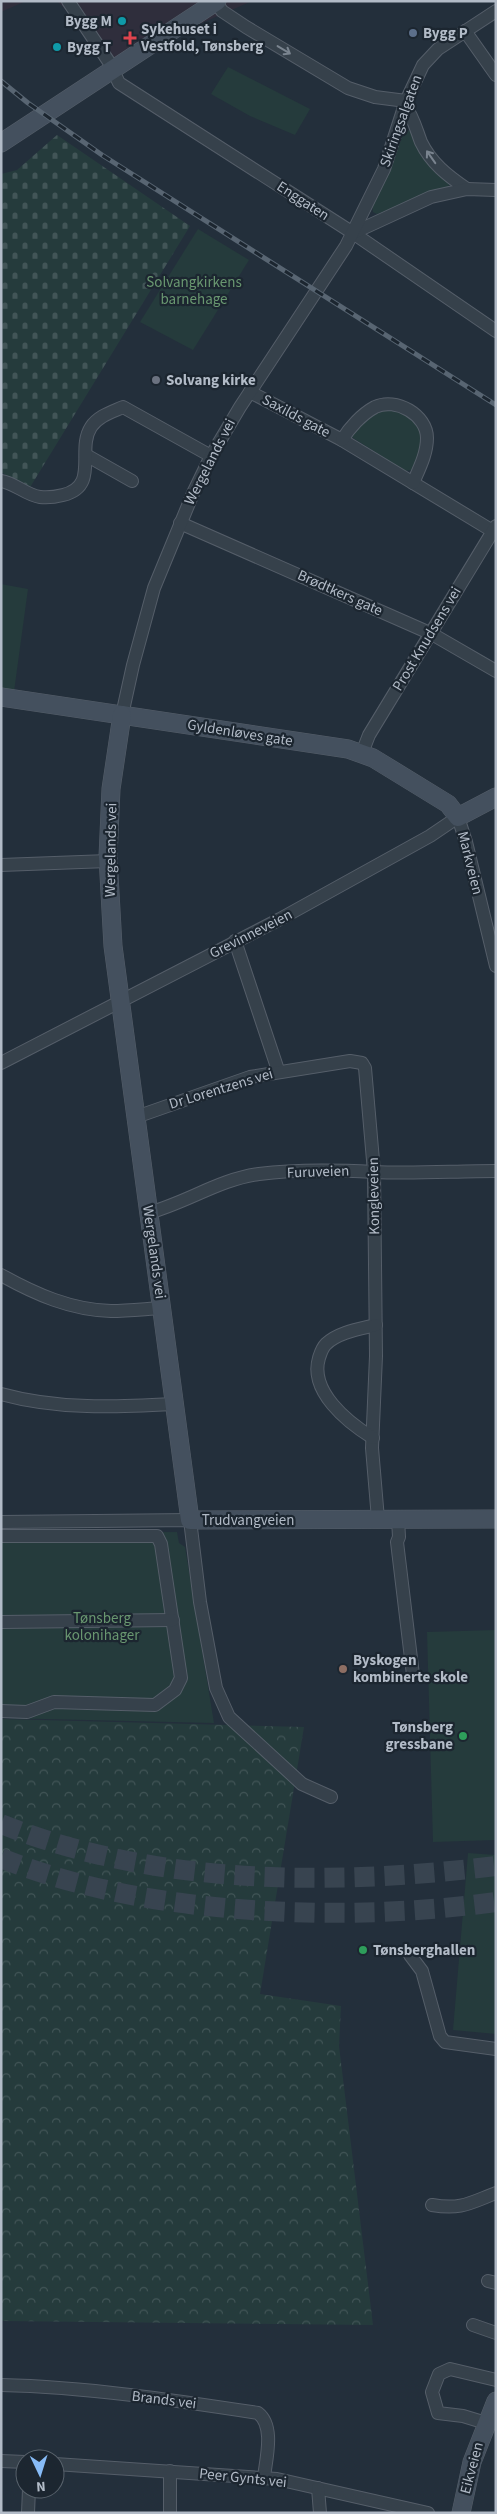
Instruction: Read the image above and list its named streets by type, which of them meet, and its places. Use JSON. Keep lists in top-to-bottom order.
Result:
{
  "streets": {
    "main road": [
      "Wergelands vei",
      "Gyldenløves gate",
      "Grevinneveien",
      "Trudvangveien",
      "Eikveien"
    ],
    "street": [
      "Skiringsalgaten",
      "Enggaten",
      "Saxilds gate",
      "Brødtkers gate",
      "Prost Knudsens vei",
      "Markveien",
      "Dr Lorentzens vei",
      "Furuveien",
      "Kongleveien",
      "Brands vei",
      "Peer Gynts vei"
    ]
  },
  "crossings": [
    ["Skiringsalgaten", "Enggaten"],
    ["Skiringsalgaten", "Wergelands vei"],
    ["Enggaten", "Wergelands vei"],
    ["Saxilds gate", "Wergelands vei"],
    ["Saxilds gate", "Prost Knudsens vei"],
    ["Wergelands vei", "Brødtkers gate"],
    ["Wergelands vei", "Gyldenløves gate"],
    ["Wergelands vei", "Grevinneveien"],
    ["Wergelands vei", "Dr Lorentzens vei"],
    ["Wergelands vei", "Furuveien"],
    ["Wergelands vei", "Trudvangveien"],
    ["Brødtkers gate", "Prost Knudsens vei"],
    ["Prost Knudsens vei", "Gyldenløves gate"],
    ["Gyldenløves gate", "Markveien"],
    ["Gyldenløves gate", "Grevinneveien"],
    ["Markveien", "Grevinneveien"],
    ["Dr Lorentzens vei", "Kongleveien"],
    ["Furuveien", "Kongleveien"],
    ["Kongleveien", "Trudvangveien"],
    ["Brands vei", "Peer Gynts vei"]
  ],
  "parks": ["Solvangkirkens barnehage", "Tønsberg kolonihager"],
  "places": {
    "other": [
      "Bygg M",
      "Bygg P",
      "Bygg T",
      "Solvang kirke",
      "Byskogen kombinerte skole",
      "Tønsberg gressbane",
      "Tønsberghallen"
    ],
    "health": ["Sykehuset i Vestfold, Tønsberg"]
  },
  "north": "bottom"
}
